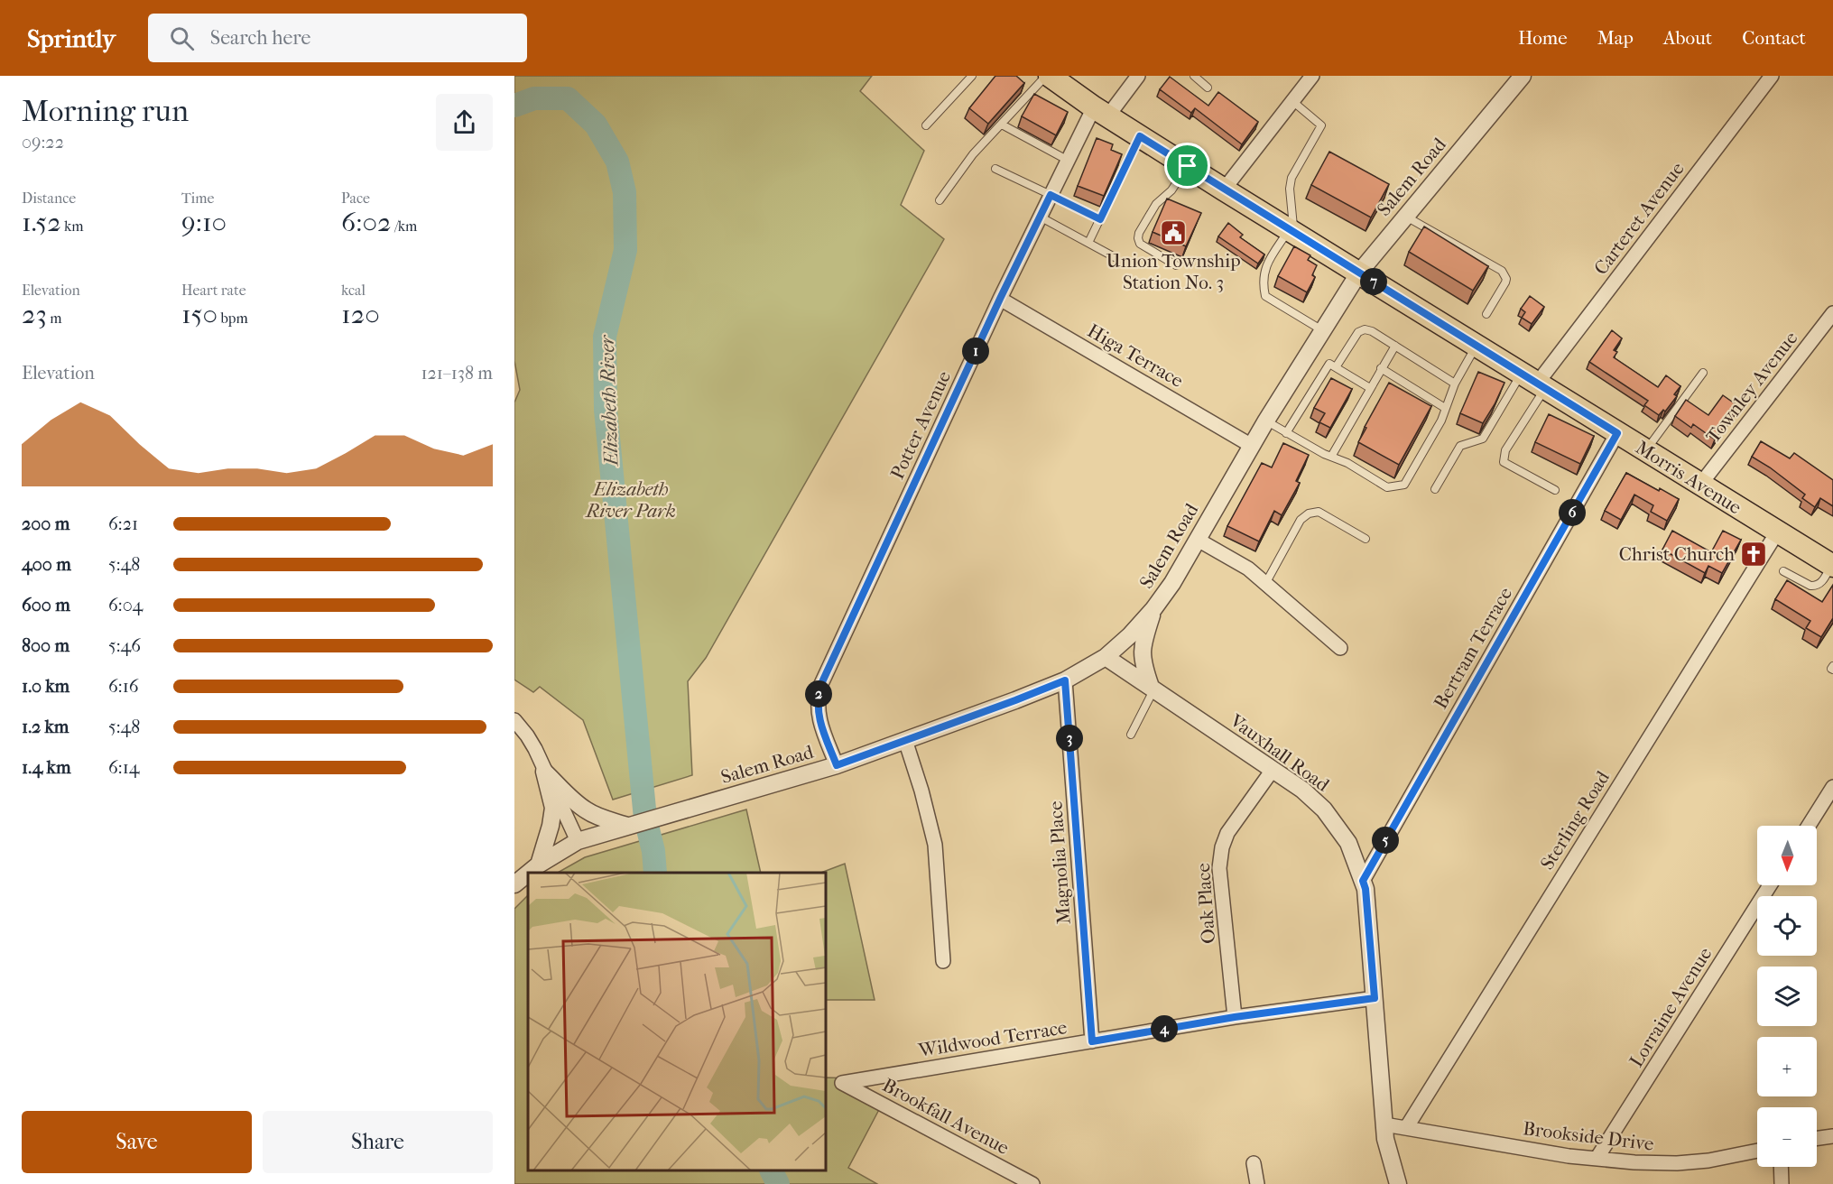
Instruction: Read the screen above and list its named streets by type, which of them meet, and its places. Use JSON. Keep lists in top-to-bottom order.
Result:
{
  "streets": {
    "main road": ["Morris Avenue"],
    "street": [
      "Salem Road",
      "Carteret Avenue",
      "Higa Terrace",
      "Townley Avenue",
      "Potter Avenue",
      "Bertram Terrace",
      "Vauxhall Road",
      "Sterling Road",
      "Magnolia Place",
      "Oak Place",
      "Lorraine Avenue",
      "Wildwood Terrace",
      "Brookfall Avenue",
      "Brookside Drive"
    ]
  },
  "crossings": [
    ["Salem Road", "Higa Terrace"],
    ["Salem Road", "Potter Avenue"],
    ["Salem Road", "Morris Avenue"],
    ["Salem Road", "Vauxhall Road"],
    ["Salem Road", "Magnolia Place"],
    ["Carteret Avenue", "Morris Avenue"],
    ["Higa Terrace", "Potter Avenue"],
    ["Townley Avenue", "Morris Avenue"],
    ["Potter Avenue", "Morris Avenue"],
    ["Morris Avenue", "Bertram Terrace"],
    ["Morris Avenue", "Sterling Road"],
    ["Bertram Terrace", "Vauxhall Road"],
    ["Vauxhall Road", "Oak Place"],
    ["Vauxhall Road", "Wildwood Terrace"],
    ["Vauxhall Road", "Brookside Drive"],
    ["Sterling Road", "Brookside Drive"],
    ["Magnolia Place", "Wildwood Terrace"],
    ["Oak Place", "Wildwood Terrace"],
    ["Lorraine Avenue", "Brookside Drive"],
    ["Wildwood Terrace", "Brookfall Avenue"]
  ],
  "water": ["Elizabeth River"],
  "parks": ["Elizabeth River Park"],
  "places": {
    "public building": ["Union Township Station No. 3"],
    "church": ["Christ Church"]
  },
  "north": "bottom",
  "page": {
    "header": "Sprintly",
    "search": "Search here",
    "nav": [
      "Home",
      "Map",
      "About",
      "Contact"
    ],
    "heading": ["Morning run", "09:22"],
    "stats": [
      ["Distance", "1.52 km"],
      ["Time", "9:10"],
      ["Pace", "6:02 /km"],
      ["Elevation", "23 m"],
      ["Heart rate", "150 bpm"],
      ["kcal", "120"]
    ],
    "pins": [
      "7",
      "1",
      "6",
      "2",
      "3",
      "5",
      "4"
    ],
    "chart": ["Elevation", "121–138 m"],
    "list": [
      {
        "name": "200 m",
        "note": "6:21"
      },
      {
        "name": "400 m",
        "note": "5:48"
      },
      {
        "name": "600 m",
        "note": "6:04"
      },
      {
        "name": "800 m",
        "note": "5:46"
      },
      {
        "name": "1.0 km",
        "note": "6:16"
      },
      {
        "name": "1.2 km",
        "note": "5:48"
      },
      {
        "name": "1.4 km",
        "note": "6:14"
      }
    ],
    "map_buttons": ["+", "−"],
    "buttons": ["Save", "Share"]
  }
}
